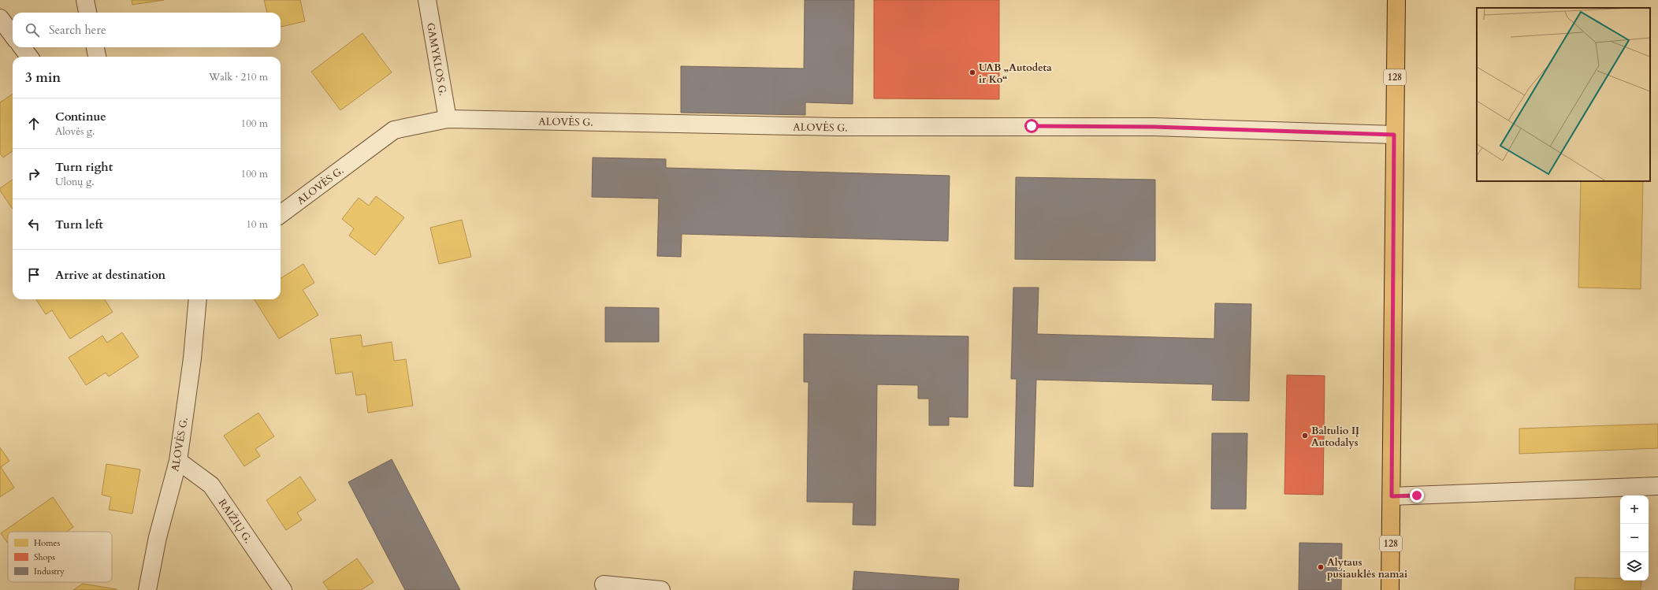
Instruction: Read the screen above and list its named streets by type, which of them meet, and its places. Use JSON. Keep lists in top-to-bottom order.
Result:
{
  "streets": {
    "main road": ["128"],
    "street": ["GAMYKLOS G.", "ALOVĖS G.", "RAIŽIŲ G."]
  },
  "crossings": [
    ["GAMYKLOS G.", "ALOVĖS G."],
    ["128", "ALOVĖS G."],
    ["ALOVĖS G.", "RAIŽIŲ G."]
  ],
  "places": ["UAB „Autodeta ir Ko“", "Baltulio IĮ Autodalys", "Alytaus pusiauklės namai"],
  "legend": ["Homes", "Shops", "Industry"],
  "page": {
    "search": "Search here",
    "heading": ["3 min", "Walk · 210 m"],
    "list": [
      ["Continue", "Alovės g.", "100 m"],
      ["Turn right", "Ulonų g.", "100 m"],
      ["Turn left", "10 m"],
      "Arrive at destination"
    ],
    "map_buttons": ["+", "−"]
  }
}
